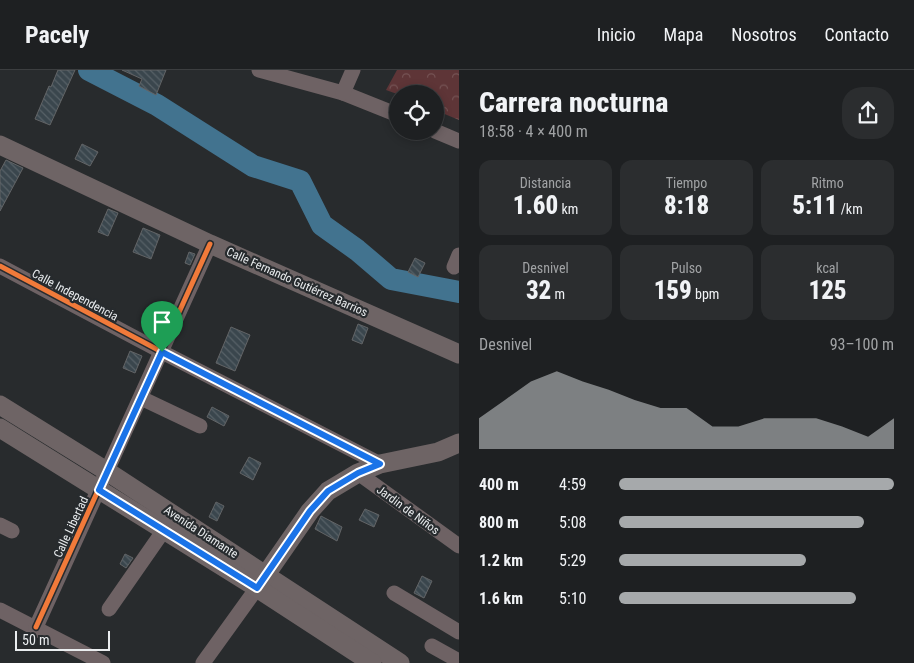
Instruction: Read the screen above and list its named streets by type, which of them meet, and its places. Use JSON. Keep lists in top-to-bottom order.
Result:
{
  "streets": {
    "main road": ["Calle Fernando Gutiérrez Barrios", "Avenida Diamante"],
    "street": ["Calle Independencia", "Jardin de Niños", "Calle Libertad"]
  },
  "crossings": [
    ["Calle Fernando Gutiérrez Barrios", "Calle Libertad"],
    ["Calle Independencia", "Calle Libertad"],
    ["Calle Libertad", "Avenida Diamante"]
  ],
  "scale_bar": "50 m",
  "page": {
    "header": "Pacely",
    "nav": [
      "Inicio",
      "Mapa",
      "Nosotros",
      "Contacto"
    ],
    "heading": ["Carrera nocturna", "18:58 · 4 × 400 m"],
    "stats": [
      ["Distancia", "1.60 km"],
      ["Tiempo", "8:18"],
      ["Ritmo", "5:11 /km"],
      ["Desnivel", "32 m"],
      ["Pulso", "159 bpm"],
      ["kcal", "125"]
    ],
    "chart": ["Desnivel", "93–100 m"],
    "list": [
      {
        "name": "400 m",
        "note": "4:59"
      },
      {
        "name": "800 m",
        "note": "5:08"
      },
      {
        "name": "1.2 km",
        "note": "5:29"
      },
      {
        "name": "1.6 km",
        "note": "5:10"
      }
    ],
    "scale": "50 m"
  }
}
